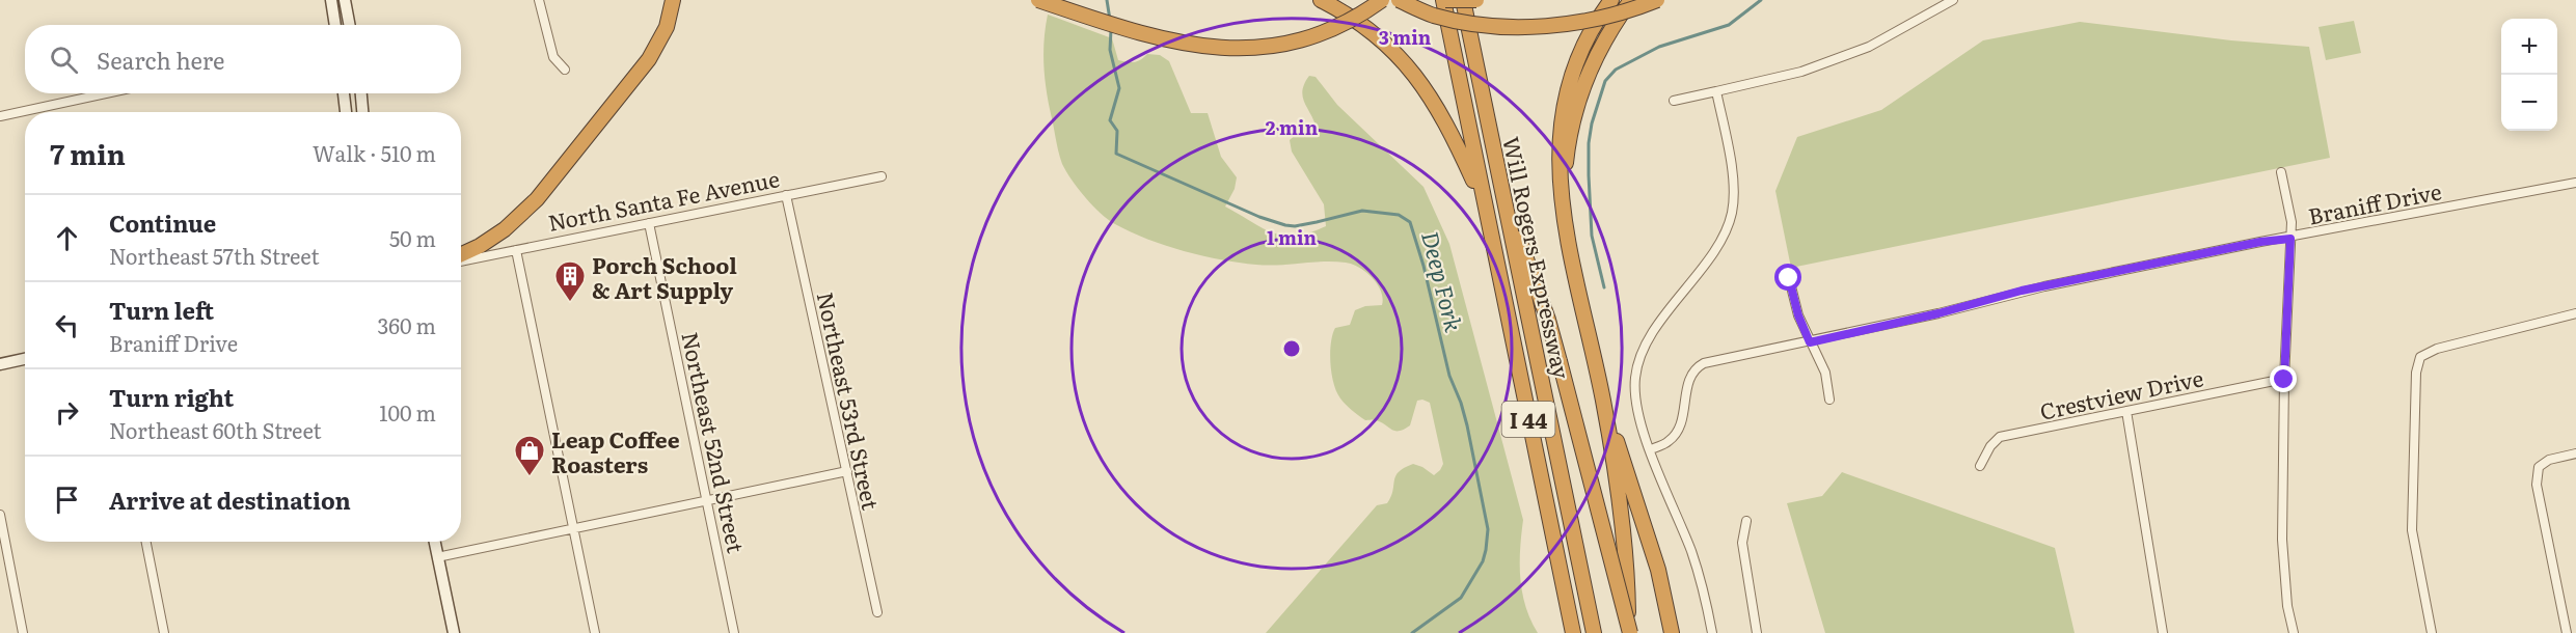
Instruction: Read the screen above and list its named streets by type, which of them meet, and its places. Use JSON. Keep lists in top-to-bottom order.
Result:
{
  "streets": {
    "highway": ["Will Rogers Expressway", "I 44"],
    "street": [
      "North Santa Fe Avenue",
      "Braniff Drive",
      "Crestview Drive",
      "Northeast 53rd Street",
      "Northeast 52nd Street"
    ]
  },
  "crossings": [
    ["North Santa Fe Avenue", "Northeast 53rd Street"],
    ["North Santa Fe Avenue", "Northeast 52nd Street"]
  ],
  "water": ["Deep Fork"],
  "places": {
    "building": ["Porch School & Art Supply"],
    "shop": ["Leap Coffee Roasters"]
  },
  "page": {
    "map_buttons": ["+", "−"],
    "search": "Search here",
    "heading": ["7 min", "Walk · 510 m"],
    "list": [
      ["Continue", "Northeast 57th Street", "50 m"],
      ["Turn left", "Braniff Drive", "360 m"],
      ["Turn right", "Northeast 60th Street", "100 m"],
      "Arrive at destination"
    ]
  },
  "rings": ["3 min", "2 min", "1 min"]
}
